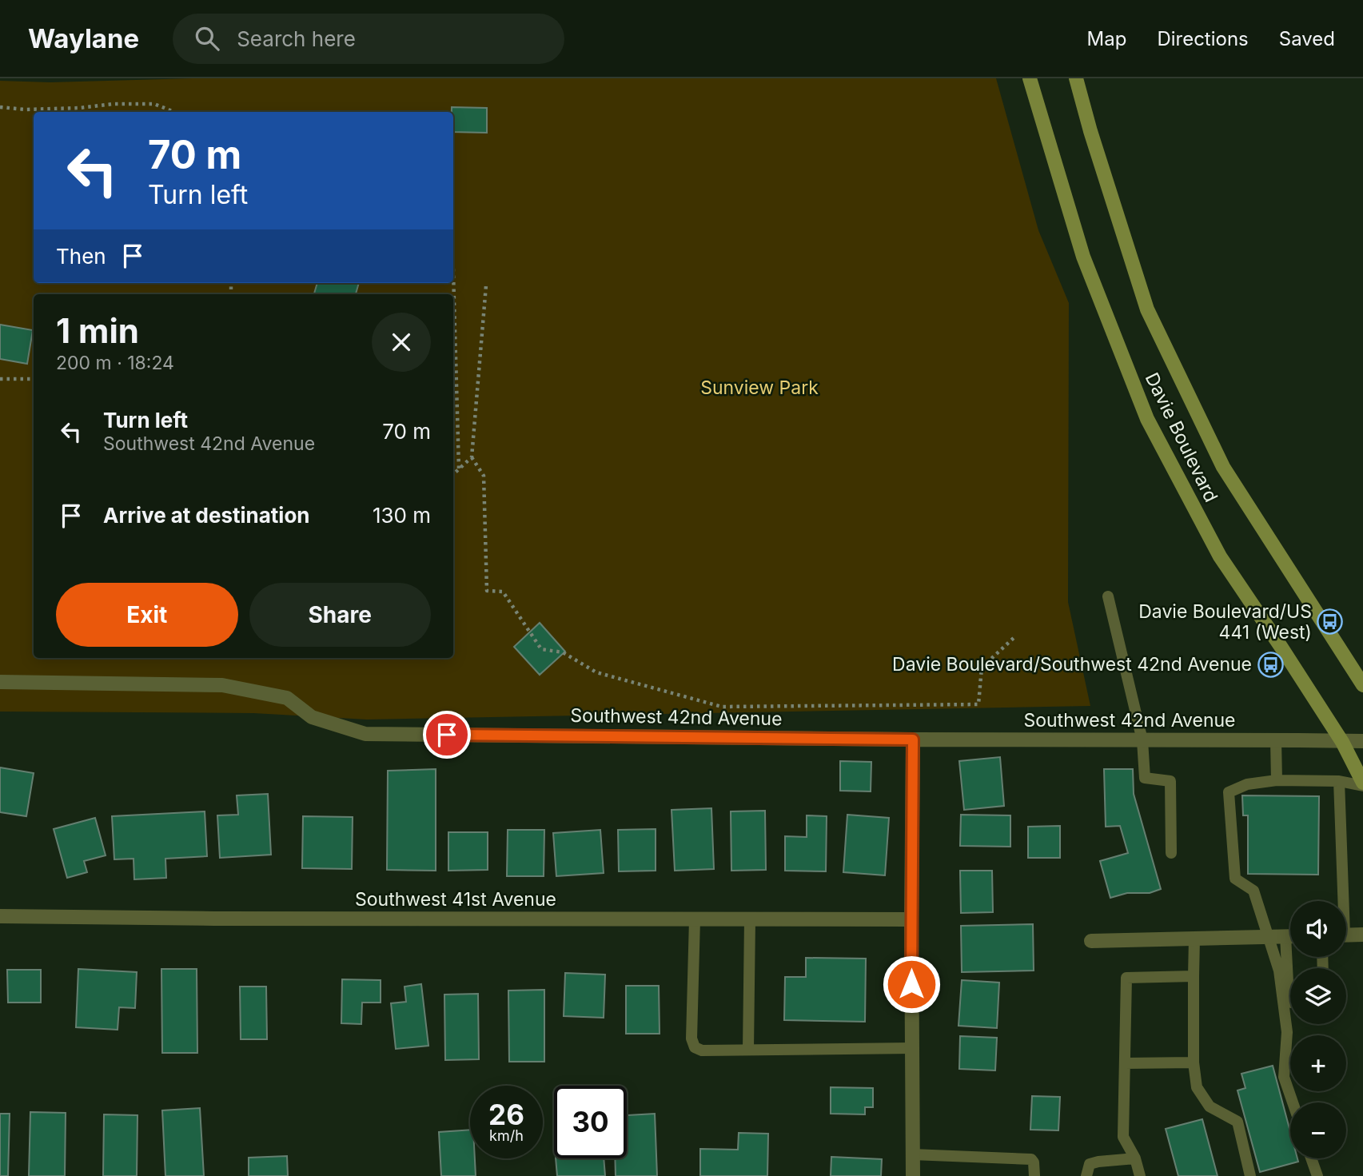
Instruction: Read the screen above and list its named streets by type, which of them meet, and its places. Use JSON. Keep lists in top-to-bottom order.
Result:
{
  "streets": {
    "main road": ["Davie Boulevard"],
    "street": ["Southwest 42nd Avenue", "Southwest 41st Avenue"]
  },
  "crossings": [
    ["Davie Boulevard", "Southwest 42nd Avenue"]
  ],
  "parks": ["Sunview Park"],
  "places": {
    "bus stop": ["Davie Boulevard/US 441 (West)", "Davie Boulevard/Southwest 42nd Avenue"]
  },
  "page": {
    "header": "Waylane",
    "search": "Search here",
    "nav": ["Map", "Directions", "Saved"],
    "turn": ["70 m", "Turn left"],
    "then": "Then",
    "heading": ["1 min", "200 m · 18:24"],
    "list": [
      {
        "name": "Turn left",
        "note": "Southwest 42nd Avenue",
        "value": "70 m"
      },
      {
        "name": "Arrive at destination",
        "value": "130 m"
      }
    ],
    "buttons": ["Exit", "Share"],
    "map_buttons": ["+", "−"],
    "speed": "26 km/h",
    "limit": "30"
  }
}
